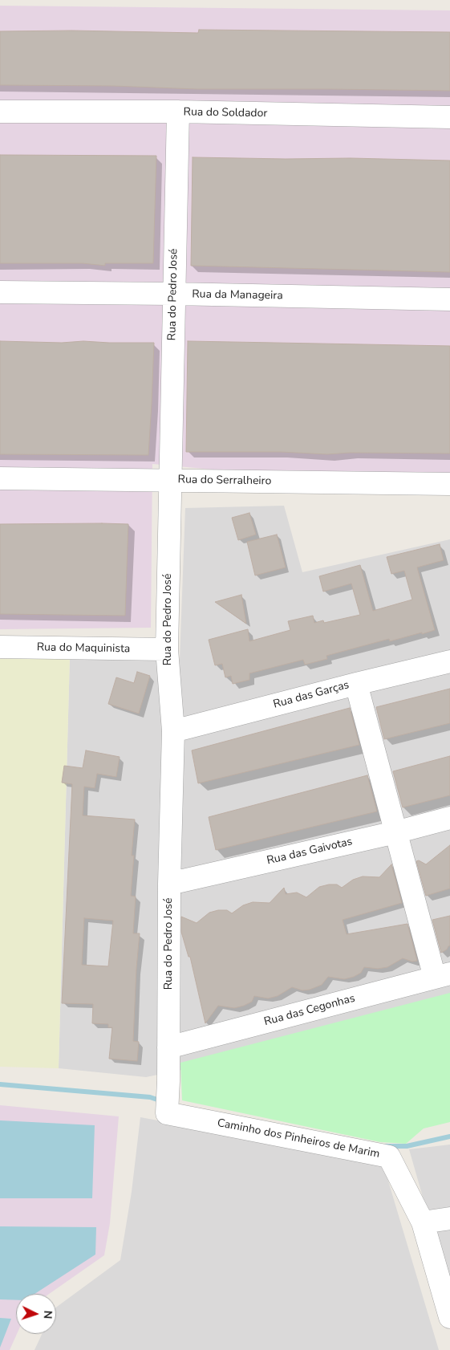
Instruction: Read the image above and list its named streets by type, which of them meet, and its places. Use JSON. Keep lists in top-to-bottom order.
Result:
{
  "streets": {
    "street": [
      "Rua do Soldador",
      "Rua do Pedro José",
      "Rua da Manageira",
      "Rua do Serralheiro",
      "Rua do Maquinista",
      "Rua das Garças",
      "Rua das Gaivotas",
      "Rua das Cegonhas",
      "Caminho dos Pinheiros de Marim"
    ]
  },
  "crossings": [
    ["Rua do Soldador", "Rua do Pedro José"],
    ["Rua do Pedro José", "Rua da Manageira"],
    ["Rua do Pedro José", "Rua do Serralheiro"],
    ["Rua do Pedro José", "Rua do Maquinista"],
    ["Rua do Pedro José", "Rua das Garças"],
    ["Rua do Pedro José", "Rua das Gaivotas"],
    ["Rua do Pedro José", "Rua das Cegonhas"],
    ["Rua do Pedro José", "Caminho dos Pinheiros de Marim"]
  ],
  "north": "right"
}
